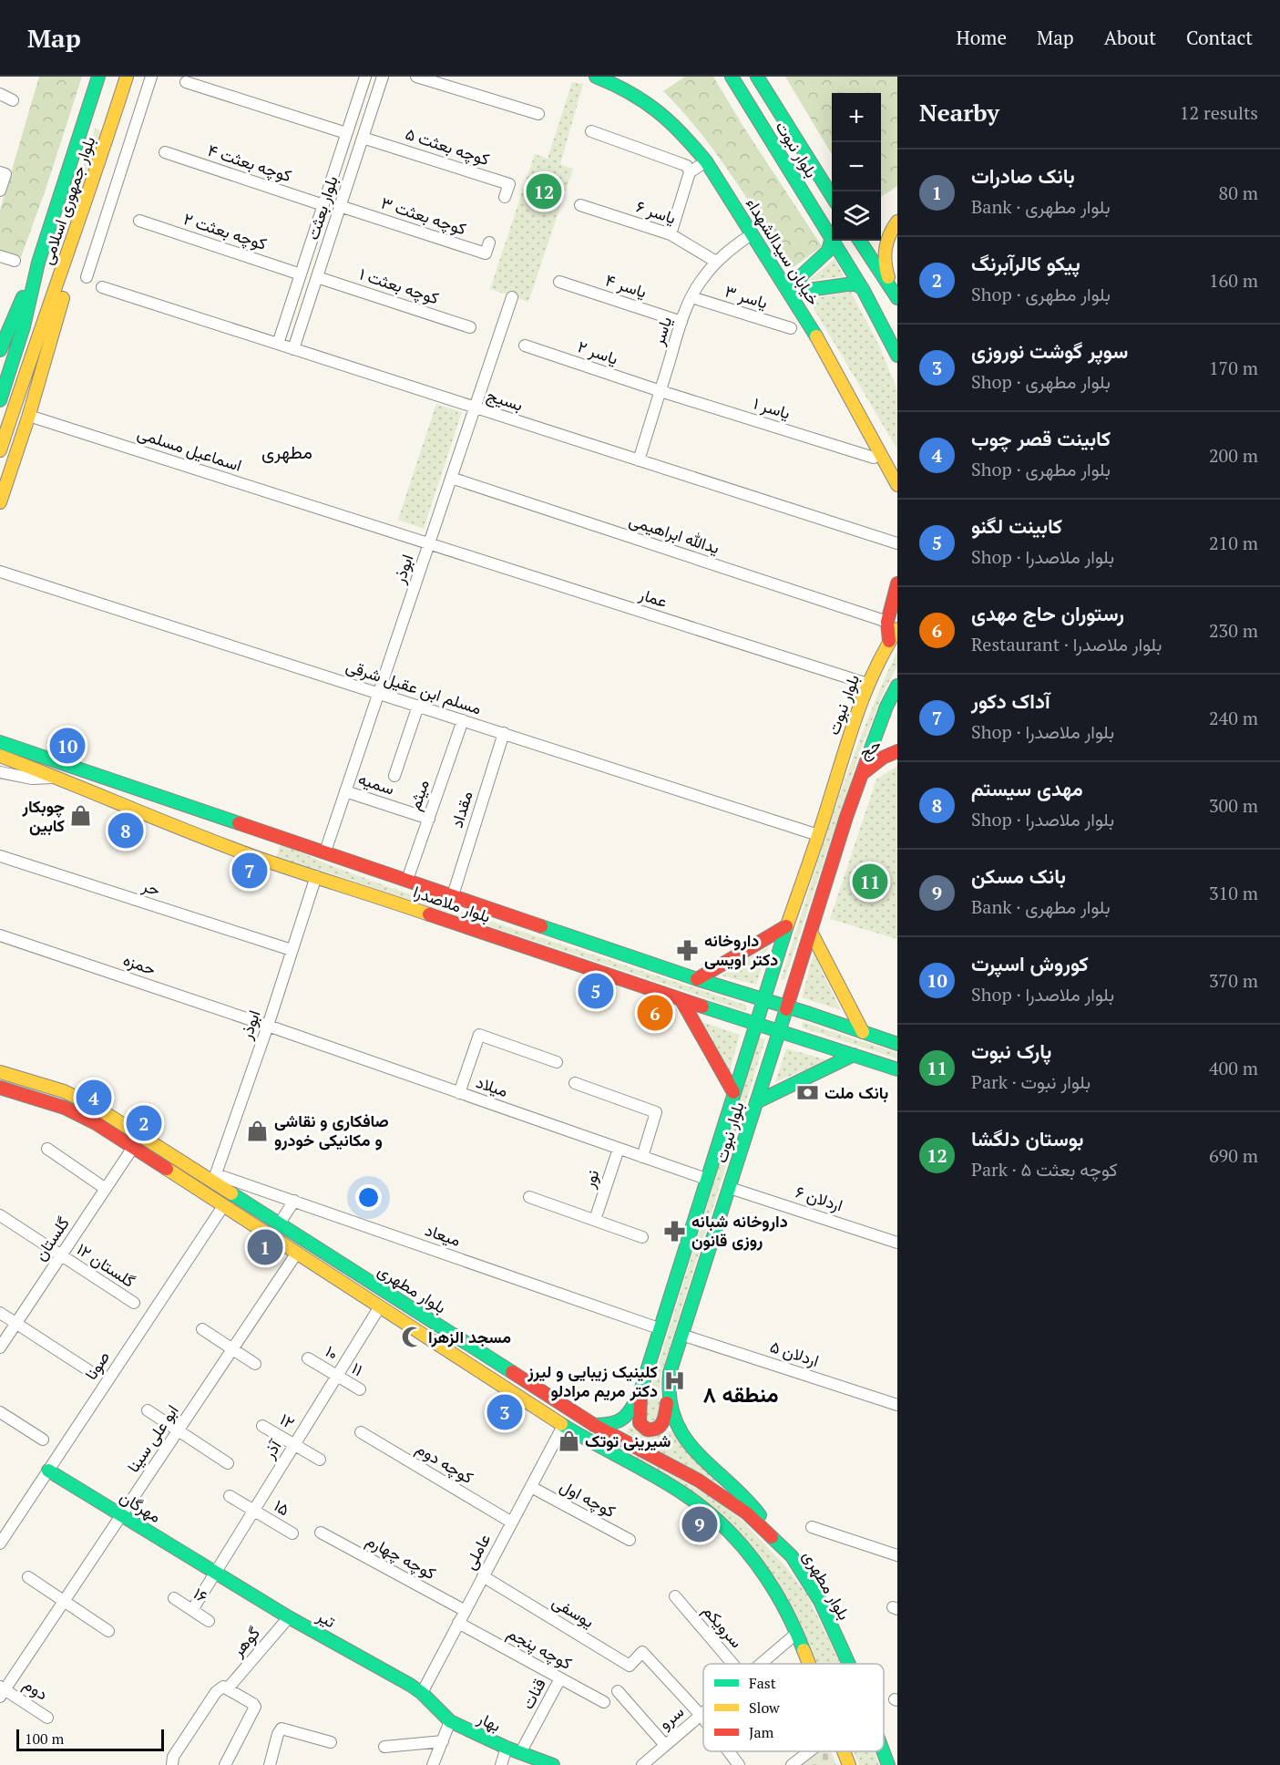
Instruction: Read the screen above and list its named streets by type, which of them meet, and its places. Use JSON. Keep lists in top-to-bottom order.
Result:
{
  "streets": {
    "main road": [
      "بلوار نبوت",
      "بلوار جمهوری اسلامی",
      "خیابان سیدالشهداء",
      "حج",
      "بلوار ملاصدرا",
      "بلوار مطهری",
      "مهرگان",
      "تیر",
      "بهار"
    ],
    "street": [
      "کوچه بعثت ۵",
      "کوچه بعثت ۴",
      "بلوار بعثت",
      "یاسر ۶",
      "کوچه بعثت ۳",
      "کوچه بعثت ۲",
      "کوچه بعثت ۱",
      "یاسر ۴",
      "یاسر ۳",
      "یاسر",
      "یاسر ۲",
      "بسیج",
      "یاسر ۱",
      "اسماعیل مسلمی",
      "یدالله ابراهیمی",
      "ابوذر",
      "عمار",
      "مسلم ابن عقیل شرقی",
      "سمیه",
      "میثم",
      "مقداد",
      "حر",
      "حمزه",
      "میلاد",
      "نور",
      "اردلان ۶",
      "میعاد",
      "گلستان",
      "گلستان ۱۲",
      "۱۰",
      "اردلان ۵",
      "صونا",
      "۱۱",
      "۱۲",
      "ابو علی سینا",
      "آذر",
      "کوچه دوم",
      "کوچه اول",
      "۱۵",
      "عاملی",
      "کوچه چهارم",
      "۱۶",
      "یوسفی",
      "سرویکم",
      "گوهر",
      "کوچه پنجم",
      "دوم",
      "قنات",
      "سرو"
    ]
  },
  "crossings": [
    ["کوچه بعثت ۵", "بلوار بعثت"],
    ["بلوار نبوت", "یدالله ابراهیمی"],
    ["بلوار نبوت", "عمار"],
    ["بلوار نبوت", "مسلم ابن عقیل شرقی"],
    ["بلوار نبوت", "حج"],
    ["بلوار نبوت", "بلوار ملاصدرا"],
    ["بلوار نبوت", "میلاد"],
    ["بلوار نبوت", "اردلان ۶"],
    ["بلوار نبوت", "میعاد"],
    ["بلوار نبوت", "بلوار مطهری"],
    ["بلوار نبوت", "اردلان ۵"],
    ["کوچه بعثت ۴", "بلوار بعثت"],
    ["بلوار بعثت", "کوچه بعثت ۳"],
    ["بلوار بعثت", "کوچه بعثت ۲"],
    ["بلوار بعثت", "کوچه بعثت ۱"],
    ["بلوار بعثت", "بسیج"],
    ["یاسر ۶", "یاسر"],
    ["خیابان سیدالشهداء", "یاسر"],
    ["یاسر ۴", "یاسر"],
    ["یاسر ۳", "یاسر"],
    ["یاسر", "یاسر ۲"],
    ["یاسر", "بسیج"],
    ["یاسر", "یاسر ۱"],
    ["یاسر ۲", "یاسر ۱"],
    ["بسیج", "ابوذر"],
    ["اسماعیل مسلمی", "ابوذر"],
    ["اسماعیل مسلمی", "عمار"],
    ["یدالله ابراهیمی", "ابوذر"],
    ["ابوذر", "عمار"],
    ["ابوذر", "مسلم ابن عقیل شرقی"],
    ["ابوذر", "سمیه"],
    ["ابوذر", "حر"],
    ["ابوذر", "بلوار ملاصدرا"],
    ["ابوذر", "حمزه"],
    ["ابوذر", "میلاد"],
    ["ابوذر", "میعاد"],
    ["ابوذر", "بلوار مطهری"],
    ["مسلم ابن عقیل شرقی", "میثم"],
    ["مسلم ابن عقیل شرقی", "مقداد"],
    ["سمیه", "میثم"],
    ["میثم", "بلوار ملاصدرا"],
    ["مقداد", "بلوار ملاصدرا"],
    ["حمزه", "میلاد"],
    ["میلاد", "نور"],
    ["میعاد", "بلوار مطهری"],
    ["گلستان", "گلستان ۱۲"],
    ["گلستان", "بلوار مطهری"],
    ["بلوار مطهری", "صونا"],
    ["بلوار مطهری", "ابو علی سینا"],
    ["بلوار مطهری", "آذر"],
    ["بلوار مطهری", "عاملی"],
    ["بلوار مطهری", "سرو"],
    ["۱۰", "۱۱"],
    ["۱۰", "آذر"],
    ["صونا", "مهرگان"],
    ["۱۱", "آذر"],
    ["۱۲", "آذر"],
    ["ابو علی سینا", "مهرگان"],
    ["ابو علی سینا", "دوم"],
    ["آذر", "مهرگان"],
    ["آذر", "۱۵"],
    ["آذر", "۱۶"],
    ["آذر", "تیر"],
    ["کوچه دوم", "عاملی"],
    ["کوچه اول", "عاملی"],
    ["مهرگان", "تیر"],
    ["عاملی", "کوچه چهارم"],
    ["عاملی", "یوسفی"],
    ["عاملی", "تیر"],
    ["عاملی", "کوچه پنجم"],
    ["عاملی", "بهار"],
    ["یوسفی", "سرو"],
    ["تیر", "گوهر"],
    ["تیر", "بهار"],
    ["کوچه پنجم", "قنات"],
    ["قنات", "بهار"]
  ],
  "districts": ["مطهری", "منطقه ۸"],
  "places": {
    "shop": ["چوبکار کابین", "صافکاری و نقاشی و مکانیکی خودرو", "شیرینی توتک"],
    "pharmacy": ["داروخانه دکتر اویسی", "داروخانه شبانه روزی قانون"],
    "bank": ["بانک ملت"],
    "mosque": ["مسجد الزهرا"],
    "hospital": ["کلینیک زیبایی و لیرز دکتر مریم مرادلو"]
  },
  "legend": ["Fast", "Slow", "Jam"],
  "scale_bar": "100 m",
  "page": {
    "header": "Map",
    "nav": [
      "Home",
      "Map",
      "About",
      "Contact"
    ],
    "heading": ["Nearby", "12 results"],
    "map_buttons": ["+", "−"],
    "list": [
      {
        "mark": "1",
        "name": "بانک صادرات",
        "note": "Bank · بلوار مطهری",
        "value": "80 m"
      },
      {
        "mark": "2",
        "name": "پیکو کالرآبرنگ",
        "note": "Shop · بلوار مطهری",
        "value": "160 m"
      },
      {
        "mark": "3",
        "name": "سوپر گوشت نوروزی",
        "note": "Shop · بلوار مطهری",
        "value": "170 m"
      },
      {
        "mark": "4",
        "name": "کابینت قصر چوب",
        "note": "Shop · بلوار مطهری",
        "value": "200 m"
      },
      {
        "mark": "5",
        "name": "کابینت لگنو",
        "note": "Shop · بلوار ملاصدرا",
        "value": "210 m"
      },
      {
        "mark": "6",
        "name": "رستوران حاج مهدی",
        "note": "Restaurant · بلوار ملاصدرا",
        "value": "230 m"
      },
      {
        "mark": "7",
        "name": "آداک دکور",
        "note": "Shop · بلوار ملاصدرا",
        "value": "240 m"
      },
      {
        "mark": "8",
        "name": "مهدی سیستم",
        "note": "Shop · بلوار ملاصدرا",
        "value": "300 m"
      },
      {
        "mark": "9",
        "name": "بانک مسکن",
        "note": "Bank · بلوار مطهری",
        "value": "310 m"
      },
      {
        "mark": "10",
        "name": "کوروش اسپرت",
        "note": "Shop · بلوار ملاصدرا",
        "value": "370 m"
      },
      {
        "mark": "11",
        "name": "پارک نبوت",
        "note": "Park · بلوار نبوت",
        "value": "400 m"
      },
      {
        "mark": "12",
        "name": "بوستان دلگشا",
        "note": "Park · کوچه بعثت ۵",
        "value": "690 m"
      }
    ],
    "pins": [
      "12",
      "10",
      "8",
      "7",
      "11",
      "5",
      "6",
      "4",
      "2",
      "1",
      "3",
      "9"
    ],
    "scale": "100 m"
  }
}
